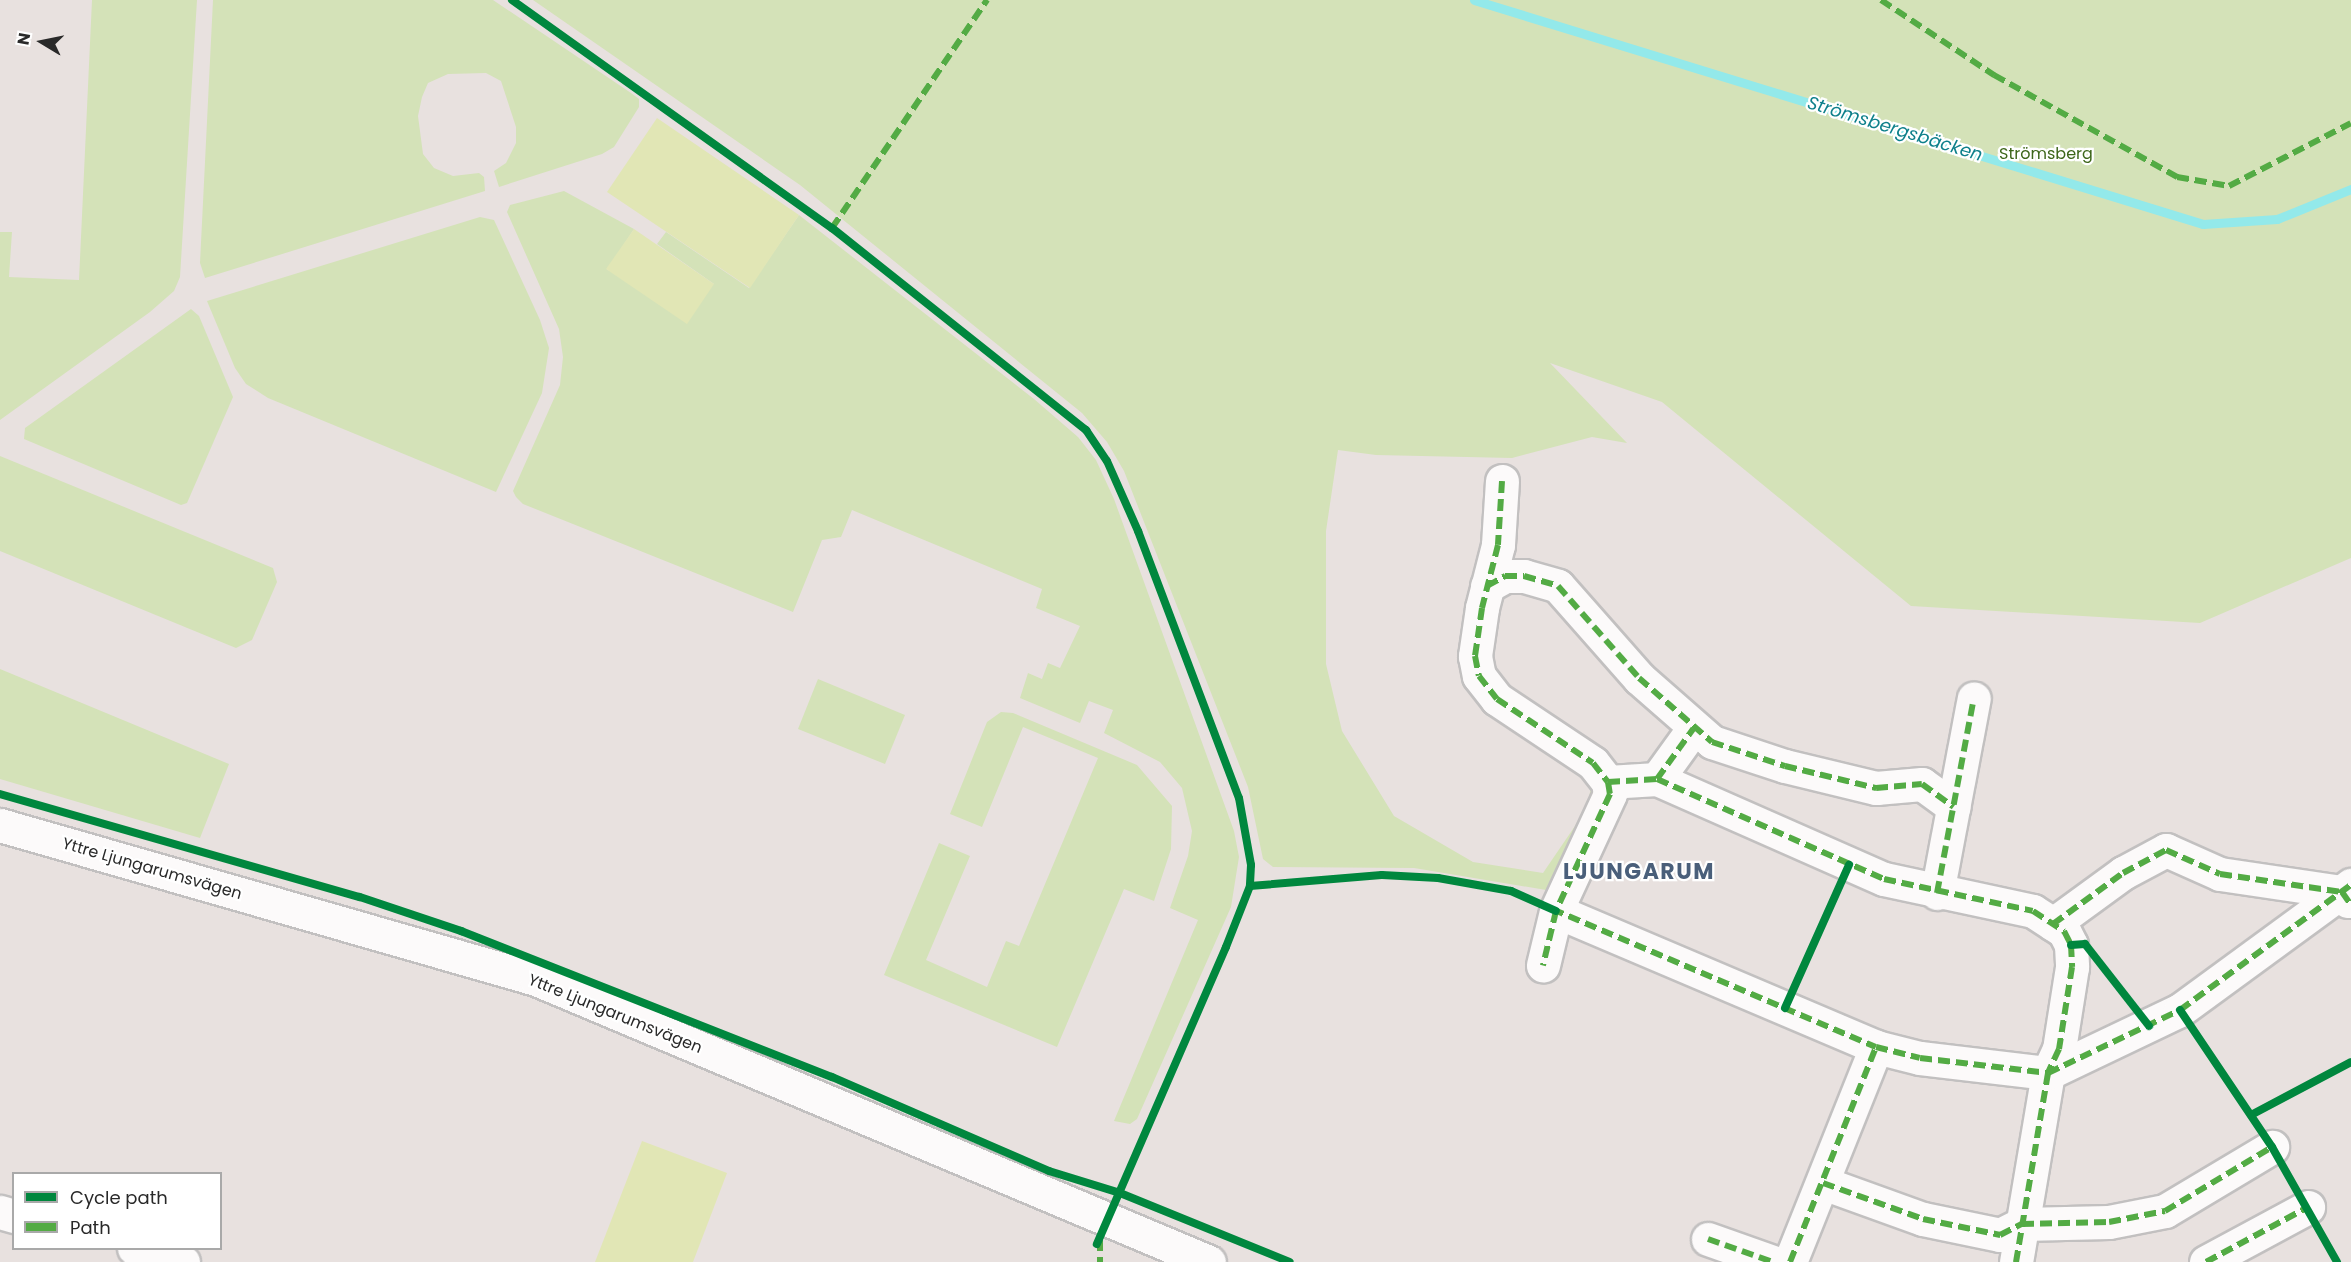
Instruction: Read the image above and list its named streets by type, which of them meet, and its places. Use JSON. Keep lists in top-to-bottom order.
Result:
{
  "streets": {
    "street": ["Yttre Ljungarumsvägen"]
  },
  "districts": ["LJUNGARUM"],
  "water": ["Strömsbergsbäcken"],
  "parks": ["Strömsberg"],
  "legend": ["Cycle path", "Path"],
  "north": "left"
}
